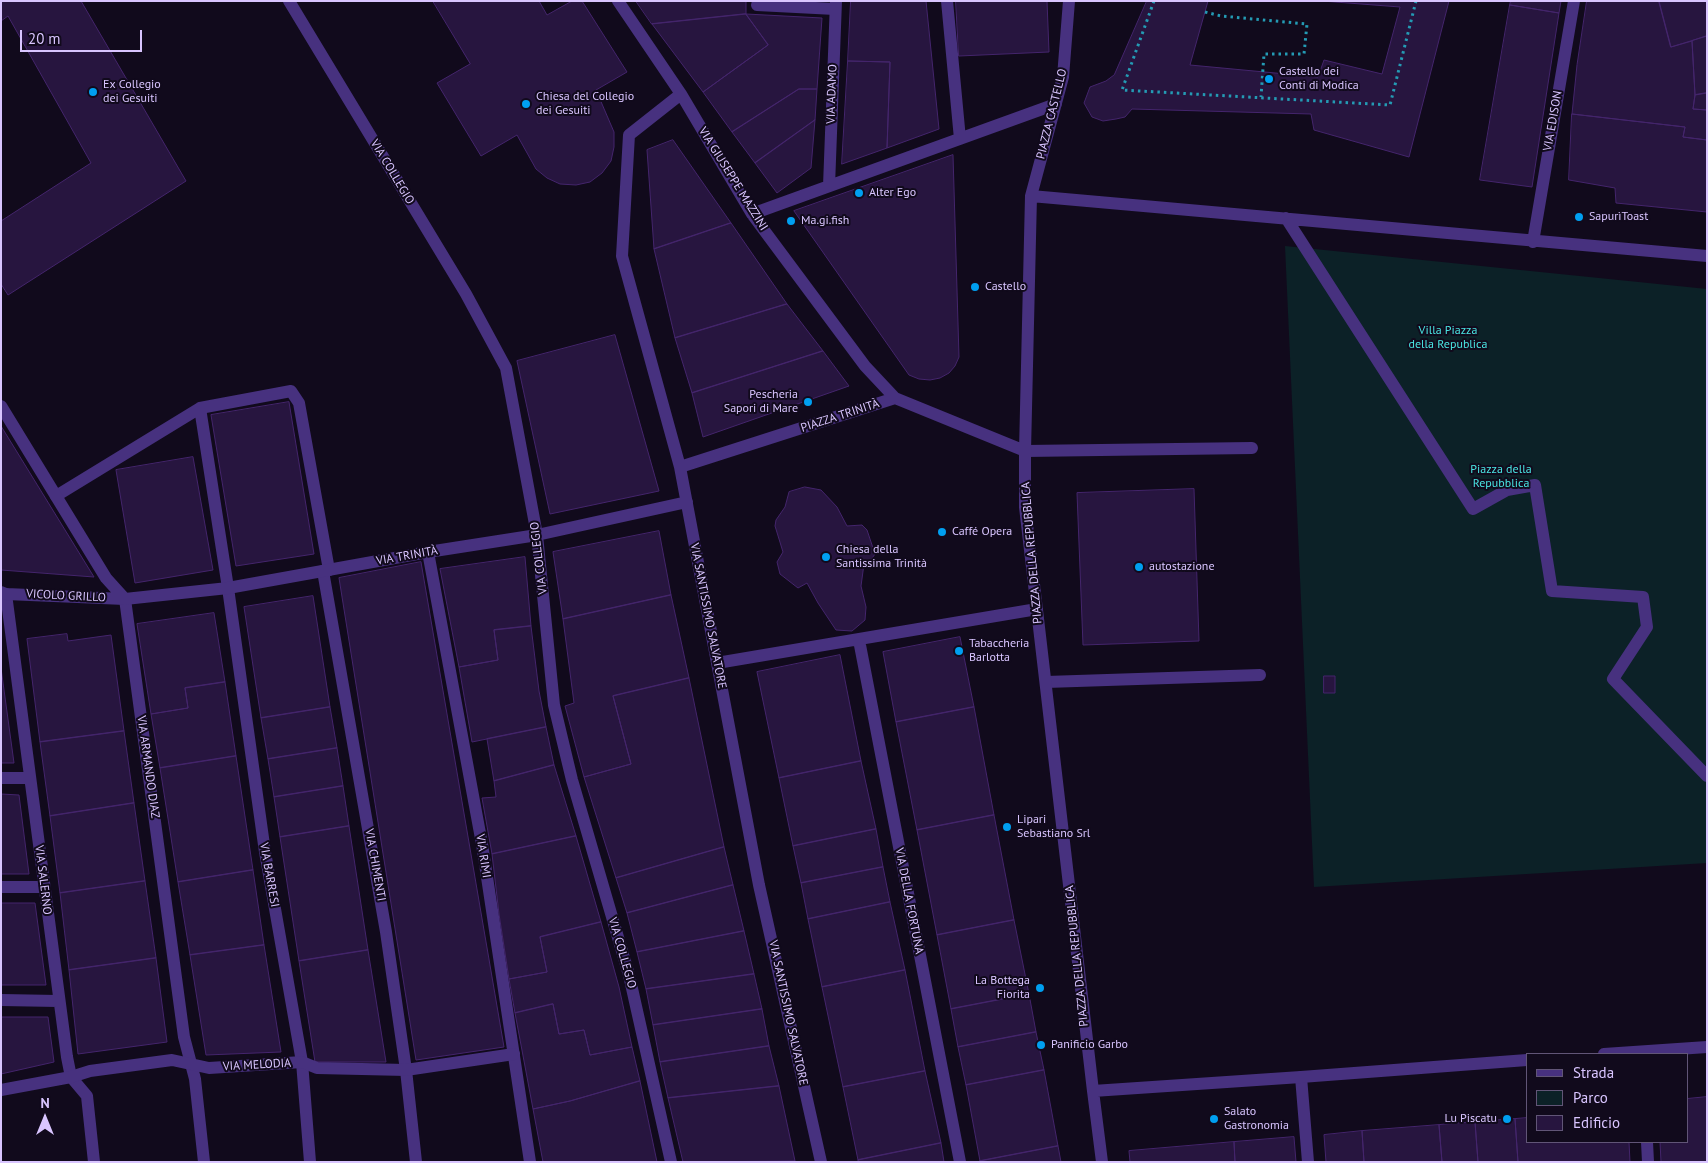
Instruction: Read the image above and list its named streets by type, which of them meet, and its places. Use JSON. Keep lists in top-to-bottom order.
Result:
{
  "streets": {
    "street": [
      "VIA ADAMO",
      "PIAZZA CASTELLO",
      "VIA EDISON",
      "VIA COLLEGIO",
      "VIA GIUSEPPE MAZZINI",
      "PIAZZA TRINITÀ",
      "PIAZZA DELLA REPUBBLICA",
      "VIA TRINITÀ",
      "VICOLO GRILLO",
      "VIA SANTISSIMO SALVATORE",
      "VIA ARMANDO DIAZ",
      "VIA RIMI",
      "VIA CHIMENTI",
      "VIA BARRESI",
      "VIA SALERNO",
      "VIA DELLA FORTUNA",
      "VIA MELODIA"
    ]
  },
  "crossings": [
    ["PIAZZA CASTELLO", "PIAZZA DELLA REPUBBLICA"],
    ["VIA COLLEGIO", "VIA TRINITÀ"],
    ["VIA GIUSEPPE MAZZINI", "PIAZZA TRINITÀ"],
    ["VIA GIUSEPPE MAZZINI", "VIA SANTISSIMO SALVATORE"],
    ["PIAZZA TRINITÀ", "PIAZZA DELLA REPUBBLICA"],
    ["PIAZZA TRINITÀ", "VIA SANTISSIMO SALVATORE"],
    ["VIA TRINITÀ", "VICOLO GRILLO"],
    ["VIA TRINITÀ", "VIA SANTISSIMO SALVATORE"],
    ["VIA TRINITÀ", "VIA ARMANDO DIAZ"],
    ["VIA TRINITÀ", "VIA RIMI"],
    ["VIA TRINITÀ", "VIA CHIMENTI"],
    ["VIA TRINITÀ", "VIA BARRESI"],
    ["VICOLO GRILLO", "VIA ARMANDO DIAZ"],
    ["VICOLO GRILLO", "VIA SALERNO"],
    ["VIA ARMANDO DIAZ", "VIA MELODIA"],
    ["VIA RIMI", "VIA MELODIA"],
    ["VIA CHIMENTI", "VIA BARRESI"],
    ["VIA CHIMENTI", "VIA MELODIA"],
    ["VIA BARRESI", "VIA MELODIA"],
    ["VIA SALERNO", "VIA MELODIA"]
  ],
  "parks": ["Villa Piazza della Republica", "Piazza della Repubblica"],
  "places": [
    "Castello dei Conti di Modica",
    "Ex Collegio dei Gesuiti",
    "Chiesa del Collegio dei Gesuiti",
    "Alter Ego",
    "SapurìToast",
    "Ma.gi.fish",
    "Castello",
    "Pescheria Sapori di Mare",
    "Caffé Opera",
    "Chiesa della Santissima Trinità",
    "autostazione",
    "Tabaccheria Barlotta",
    "Lipari Sebastiano Srl",
    "La Bottega Fiorita",
    "Panificio Garbo",
    "Salato Gastronomia",
    "Lu Piscatu"
  ],
  "legend": ["Strada", "Parco", "Edificio"],
  "scale_bar": "20 m",
  "north": "top"
}
